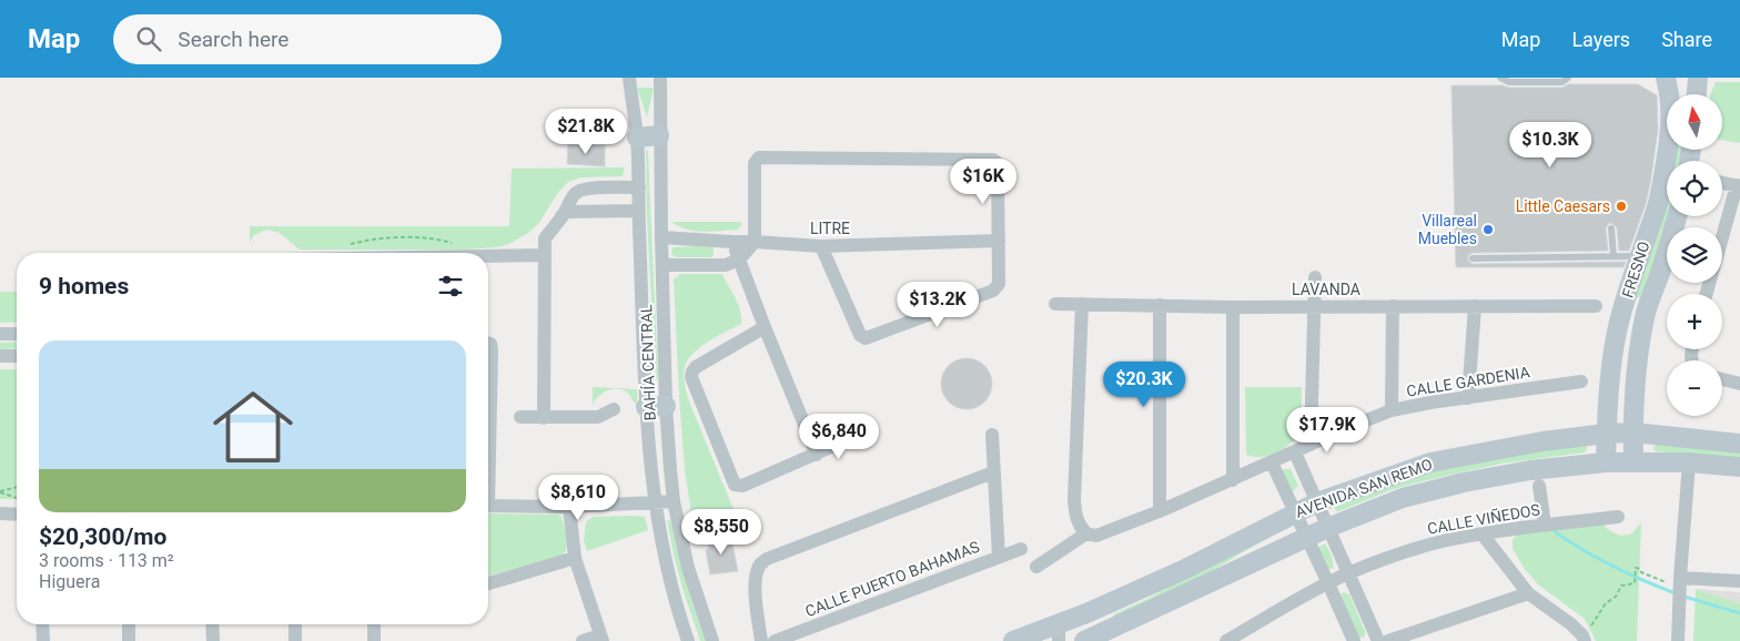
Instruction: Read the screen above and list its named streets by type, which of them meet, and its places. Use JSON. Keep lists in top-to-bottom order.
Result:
{
  "streets": {
    "street": [
      "LITRE",
      "FRESNO",
      "LAVANDA",
      "BAHÍA CENTRAL",
      "CALLE GARDENIA",
      "AVENIDA SAN REMO",
      "CALLE VIÑEDOS",
      "CALLE PUERTO BAHAMAS"
    ]
  },
  "crossings": [
    ["LITRE", "BAHÍA CENTRAL"],
    ["FRESNO", "AVENIDA SAN REMO"]
  ],
  "places": ["Little Caesars", "Villareal Muebles"],
  "north": "top",
  "page": {
    "header": "Map",
    "search": "Search here",
    "nav": ["Map", "Layers", "Share"],
    "map_buttons": ["+", "−"],
    "price": [
      "$21.8K",
      "$10.3K",
      "$16K",
      "$13.2K",
      "$20.3K",
      "$17.9K",
      "$6,840",
      "$8,610",
      "$8,550"
    ],
    "heading": "9 homes",
    "list": [
      {
        "name": "$20,300/mo",
        "note": "3 rooms · 113 m² · Higuera"
      }
    ]
  }
}
